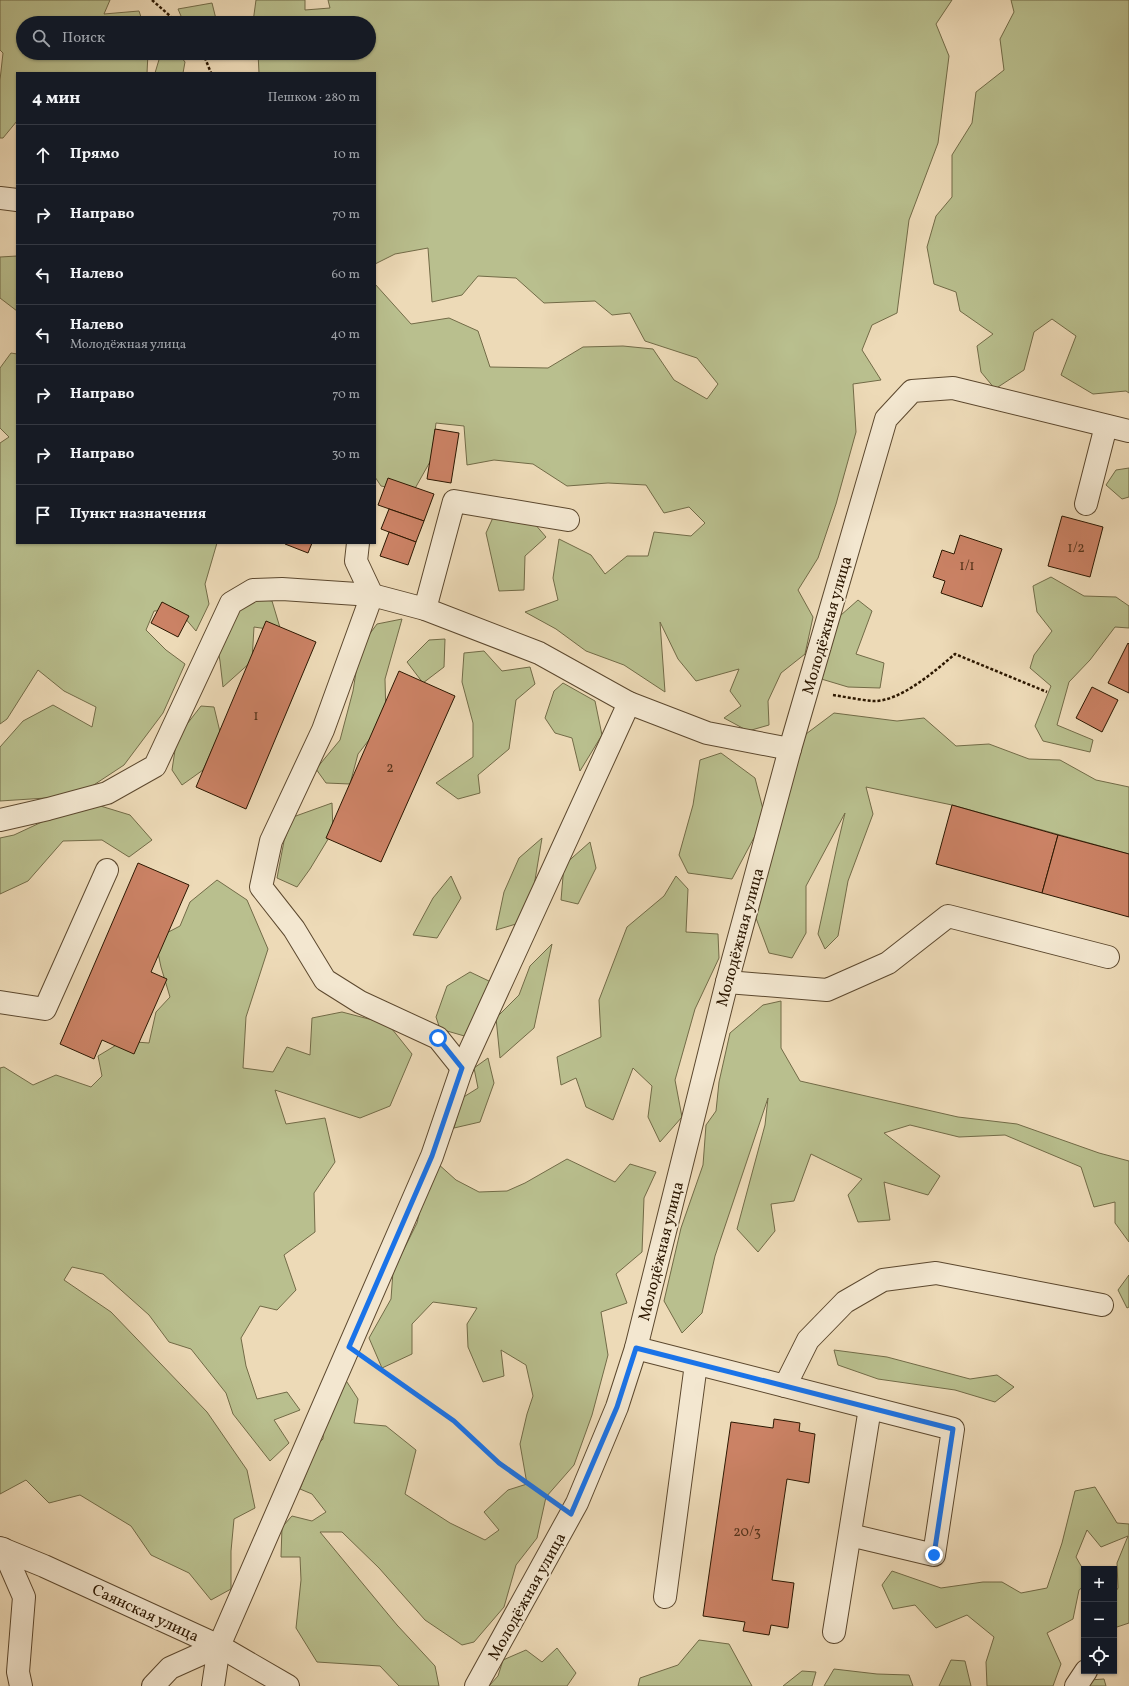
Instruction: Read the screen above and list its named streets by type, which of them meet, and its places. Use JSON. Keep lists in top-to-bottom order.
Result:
{
  "streets": {
    "street": ["Молодёжная улица", "Саянская улица"]
  },
  "house_numbers": [
    "1/2",
    "1/1",
    "1",
    "2",
    "20/3"
  ],
  "page": {
    "search": "Поиск",
    "heading": ["4 мин", "Пешком · 280 m"],
    "list": [
      ["Прямо", "10 m"],
      ["Направо", "70 m"],
      ["Налево", "60 m"],
      ["Налево", "Молодёжная улица", "40 m"],
      ["Направо", "70 m"],
      ["Направо", "30 m"],
      "Пункт назначения"
    ],
    "map_buttons": ["+", "−"]
  }
}
